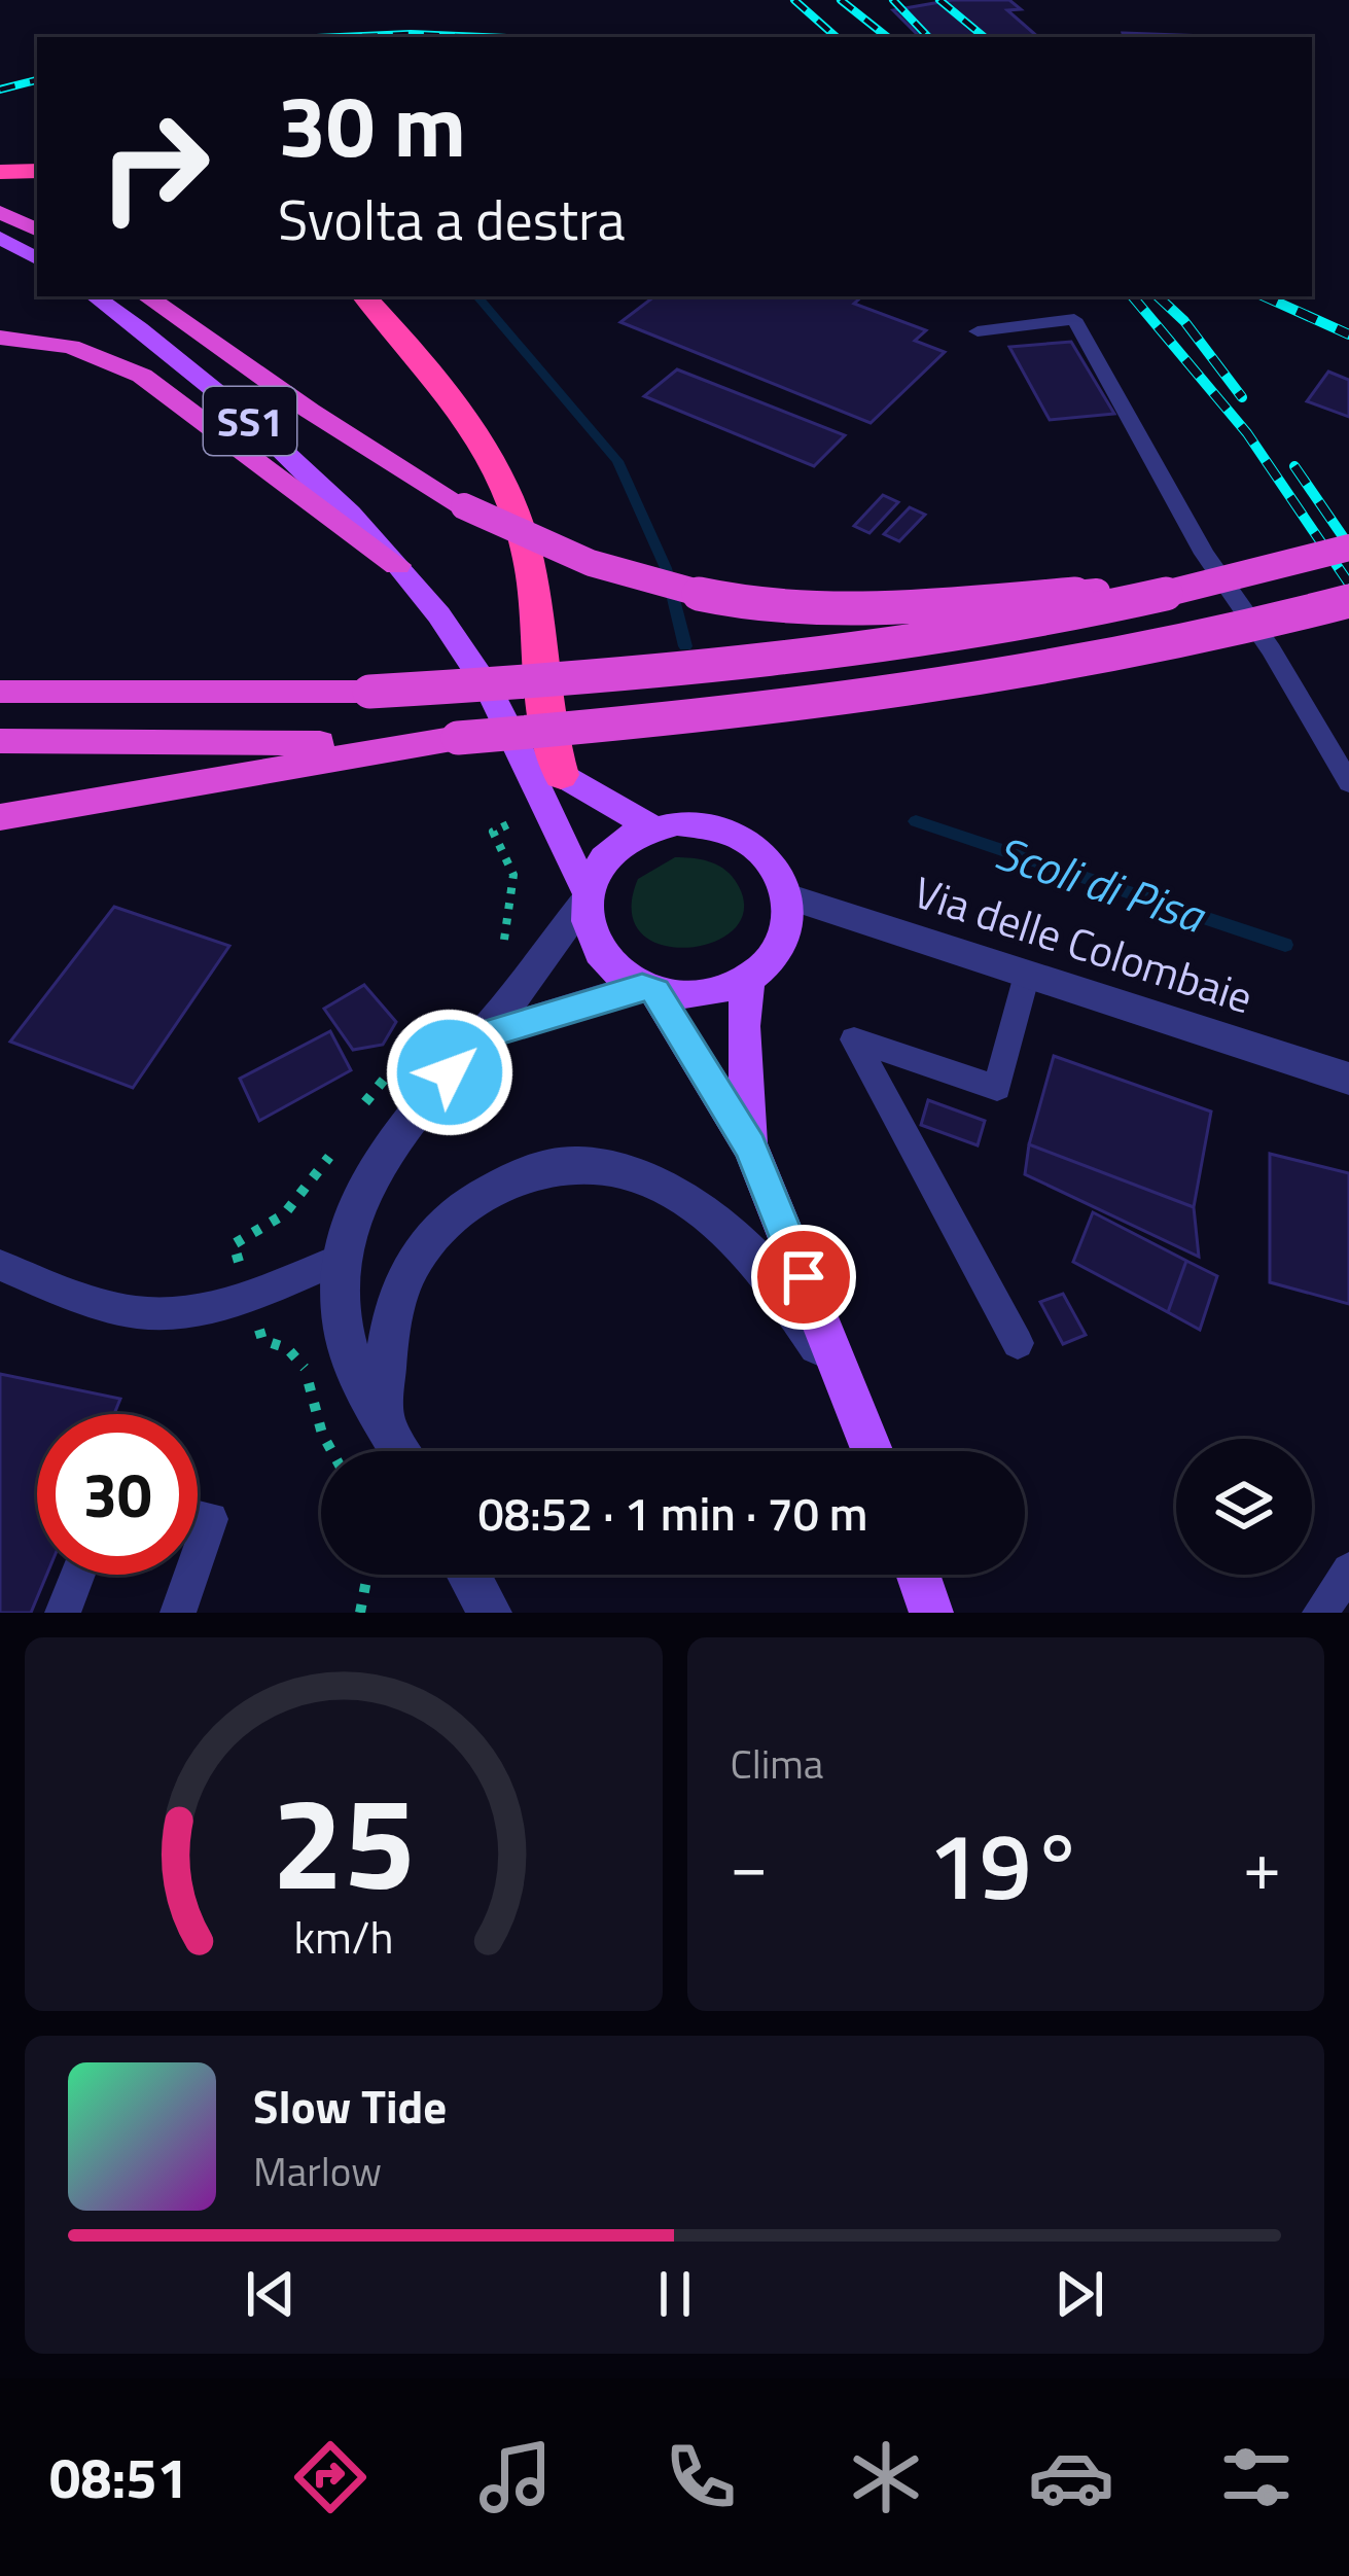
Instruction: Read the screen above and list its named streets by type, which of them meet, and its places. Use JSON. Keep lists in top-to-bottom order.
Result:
{
  "streets": {
    "main road": ["SS1"],
    "street": ["Via delle Colombaie"]
  },
  "crossings": [
    ["SS1", "Via delle Colombaie"]
  ],
  "water": ["Scoli di Pisa"],
  "page": {
    "turn": ["30 m", "Svolta a destra"],
    "limit": "30",
    "trip": "08:52 · 1 min · 70 m",
    "tile": "Clima",
    "heat": ["−", "19°", "+"],
    "song": ["Slow Tide", "Marlow"],
    "tabs": "08:51",
    "gauge": ["25", "km/h"]
  }
}
